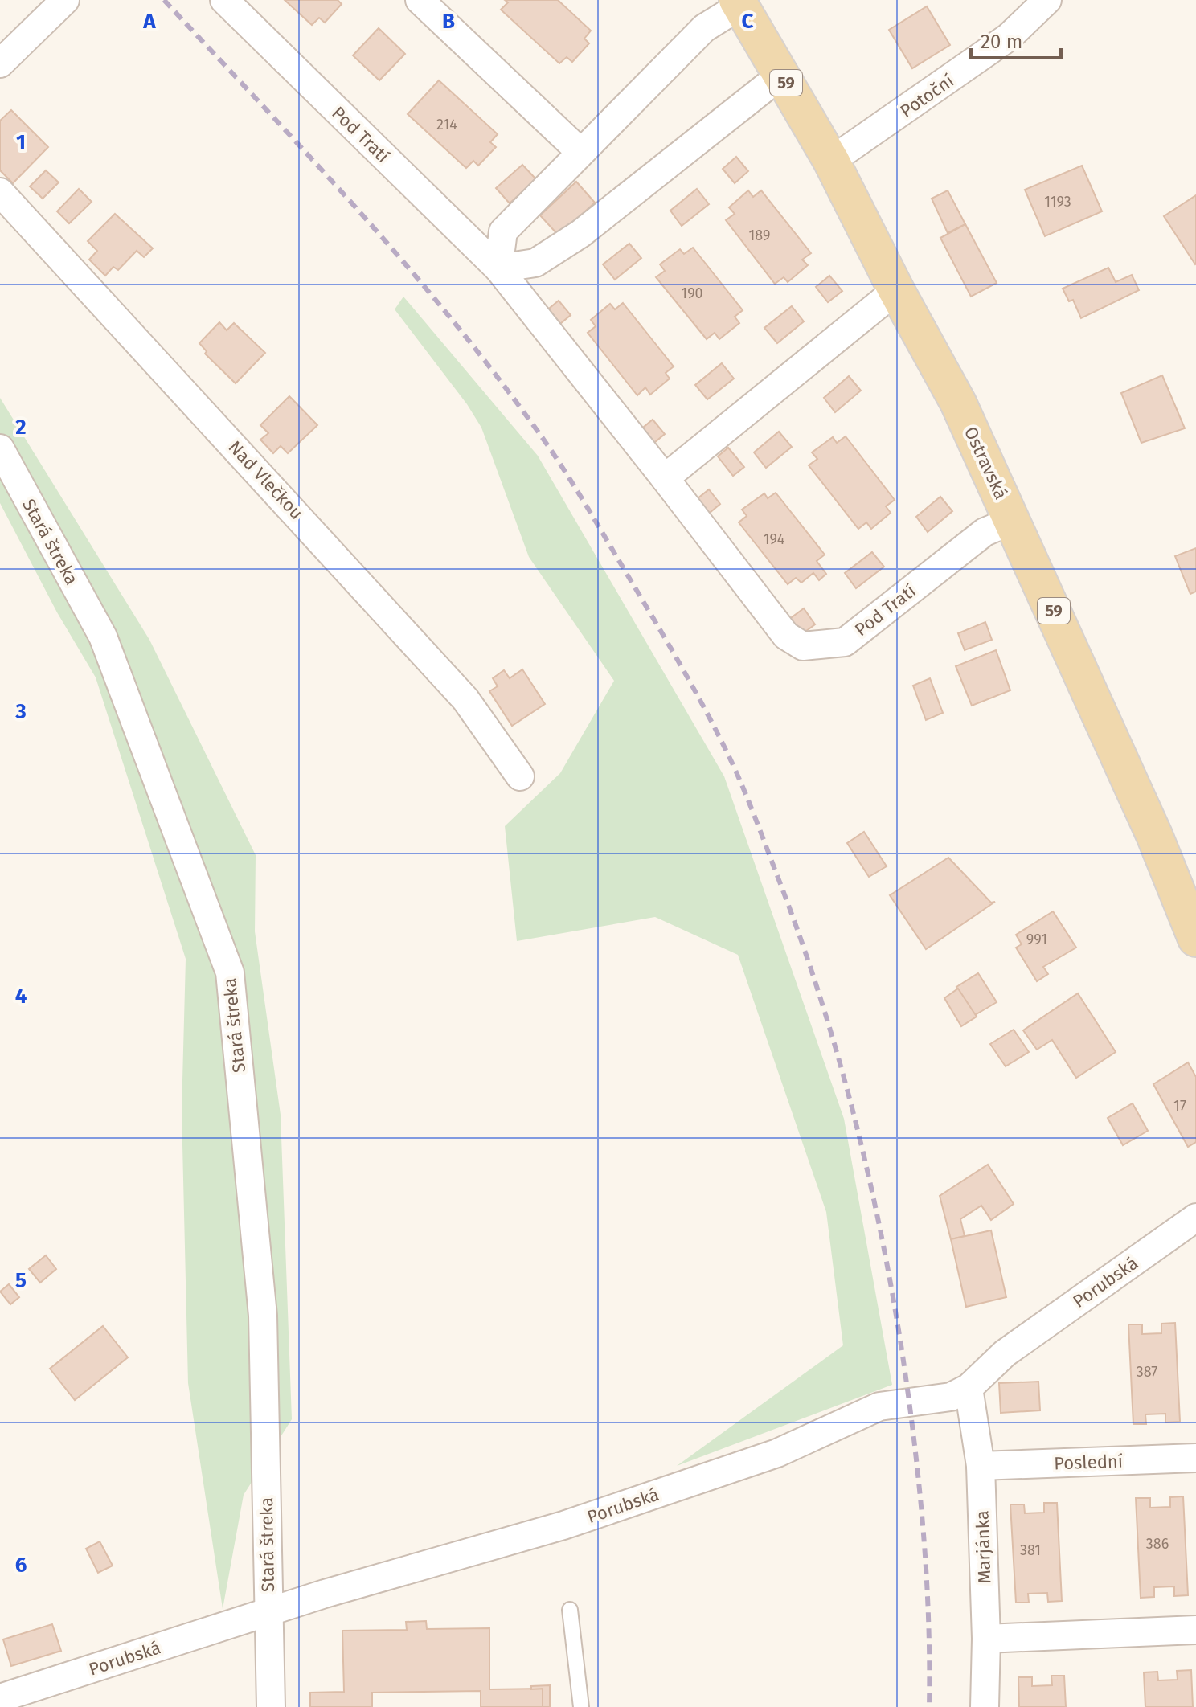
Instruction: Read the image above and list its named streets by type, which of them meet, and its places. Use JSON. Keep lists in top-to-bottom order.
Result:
{
  "streets": {
    "main road": ["59", "Ostravská"],
    "street": [
      "Potoční",
      "Pod Tratí",
      "Nad Vlečkou",
      "Stará štreka",
      "Porubská",
      "Poslední",
      "Marjánka"
    ]
  },
  "crossings": [
    ["Potoční", "Ostravská"],
    ["Pod Tratí", "Ostravská"],
    ["Stará štreka", "Porubská"],
    ["Porubská", "Marjánka"],
    ["Poslední", "Marjánka"]
  ],
  "house_numbers": [
    "214",
    "1193",
    "189",
    "190",
    "194",
    "991",
    "17",
    "387",
    "386",
    "381"
  ],
  "scale_bar": "20 m",
  "grid": {
    "columns": ["A", "B", "C"],
    "rows": [
      "1",
      "2",
      "3",
      "4",
      "5",
      "6"
    ]
  }
}
